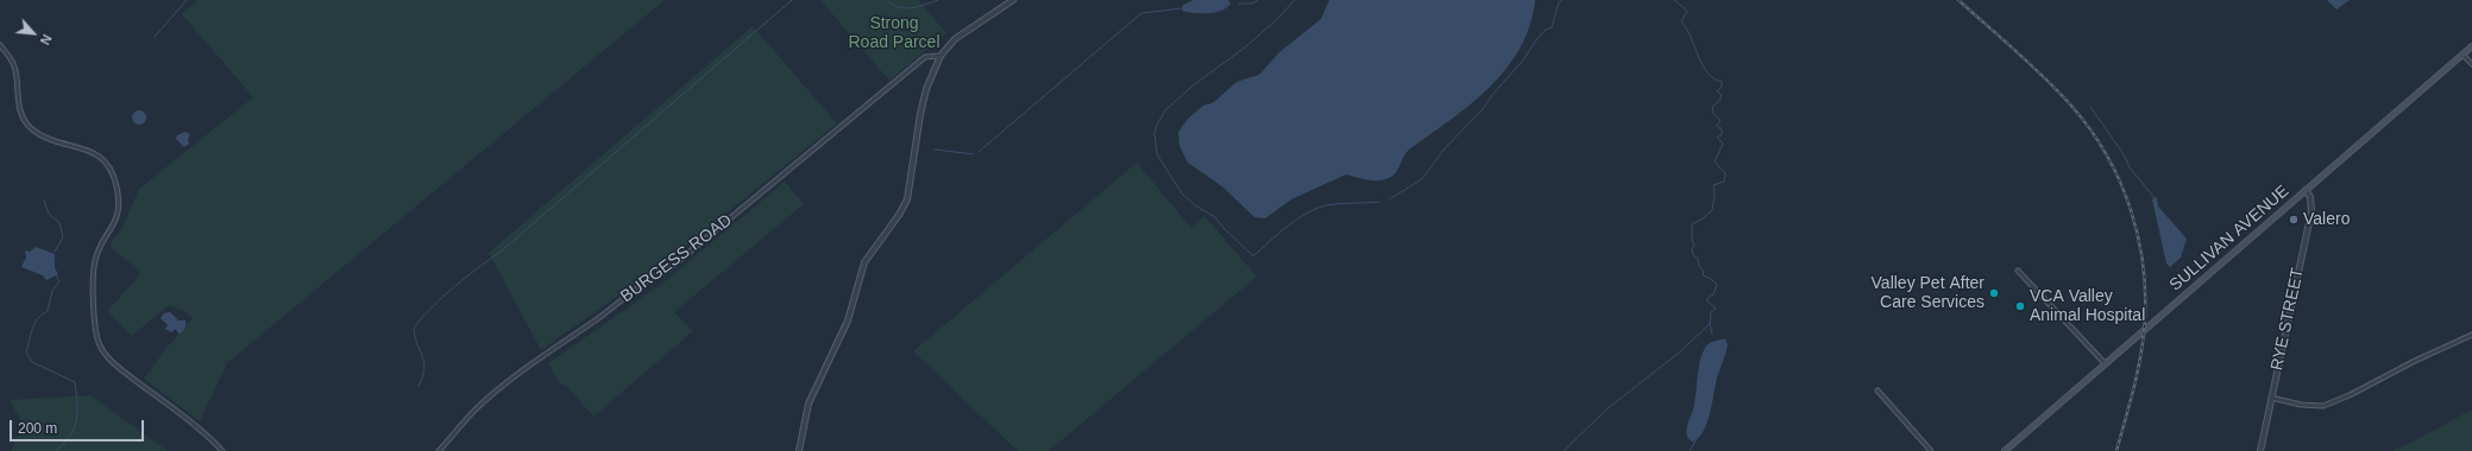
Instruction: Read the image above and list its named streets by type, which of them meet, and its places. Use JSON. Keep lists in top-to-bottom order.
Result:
{
  "streets": {
    "main road": ["SULLIVAN AVENUE"],
    "street": ["BURGESS ROAD", "RYE STREET"]
  },
  "crossings": [
    ["SULLIVAN AVENUE", "RYE STREET"]
  ],
  "parks": ["Strong Road Parcel"],
  "places": ["Valero", "Valley Pet After Care Services", "VCA Valley Animal Hospital"],
  "scale_bar": "200 m",
  "north": "bottom right"
}
